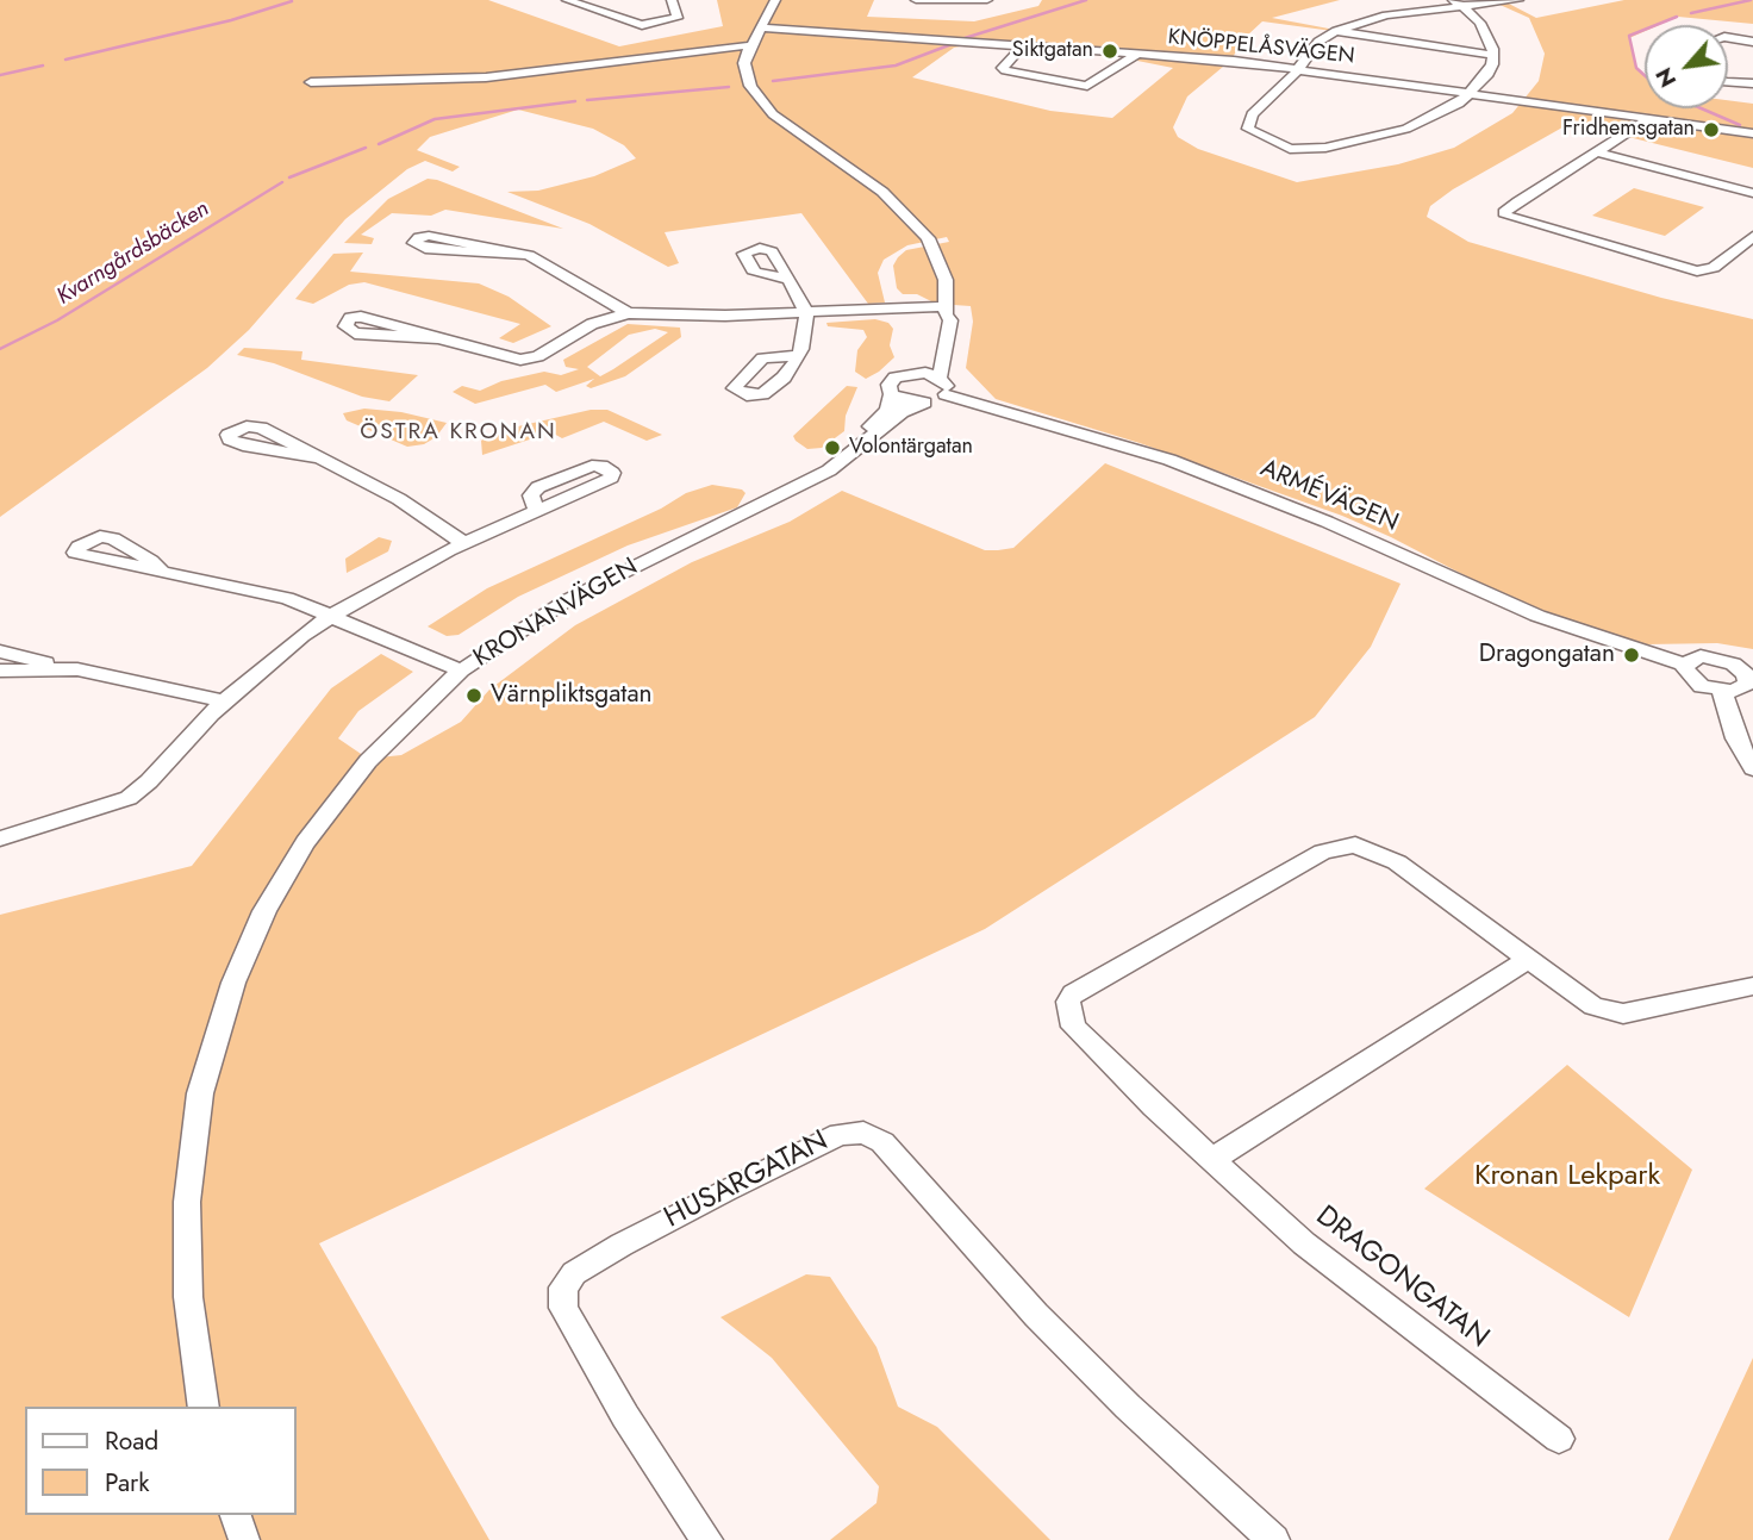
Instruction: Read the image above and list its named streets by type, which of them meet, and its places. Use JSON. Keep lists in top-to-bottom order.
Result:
{
  "streets": {
    "street": [
      "KNÖPPELÅSVÄGEN",
      "ARMÉVÄGEN",
      "KRONANVÄGEN",
      "HUSARGATAN",
      "DRAGONGATAN"
    ]
  },
  "crossings": [
    ["ARMÉVÄGEN", "KRONANVÄGEN"]
  ],
  "districts": ["ÖSTRA KRONAN"],
  "water": ["Kvarngårdsbäcken"],
  "parks": ["Kronan Lekpark"],
  "places": [
    "Siktgatan",
    "Fridhemsgatan",
    "Volontärgatan",
    "Dragongatan",
    "Värnpliktsgatan"
  ],
  "legend": ["Road", "Park"],
  "north": "bottom left"
}
